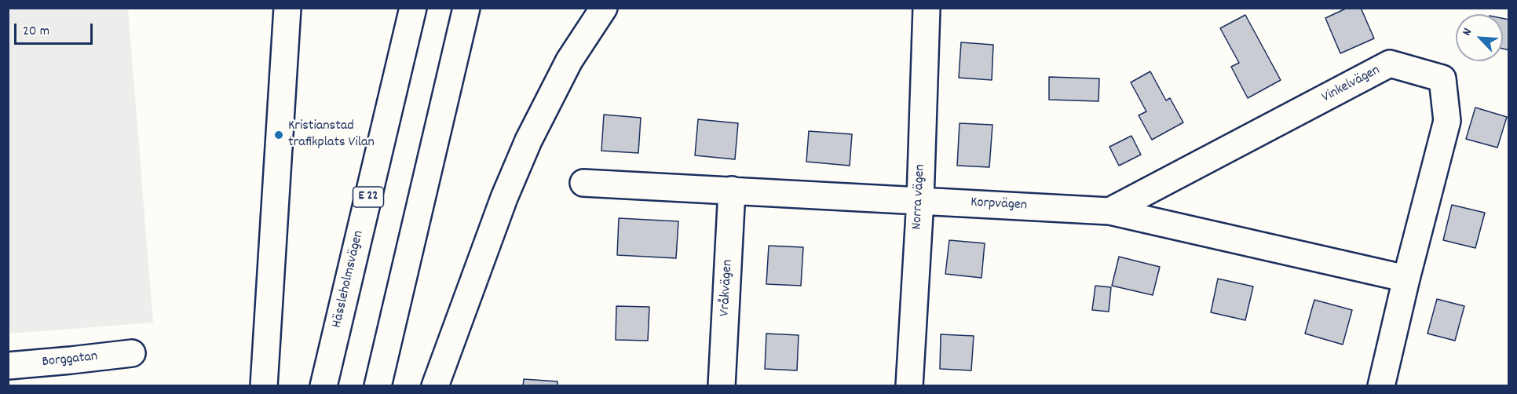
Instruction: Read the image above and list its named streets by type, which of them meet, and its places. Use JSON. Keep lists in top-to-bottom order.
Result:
{
  "streets": {
    "main road": [
      "Vinkelvägen",
      "E 22",
      "Norra vägen",
      "Korpvägen",
      "Hässleholmsvägen",
      "Vråkvägen",
      "Borggatan"
    ]
  },
  "crossings": [
    ["Vinkelvägen", "Korpvägen"],
    ["Norra vägen", "Korpvägen"],
    ["Korpvägen", "Vråkvägen"]
  ],
  "places": ["Kristianstad trafikplats Vilan"],
  "scale_bar": "20 m",
  "north": "top left"
}
